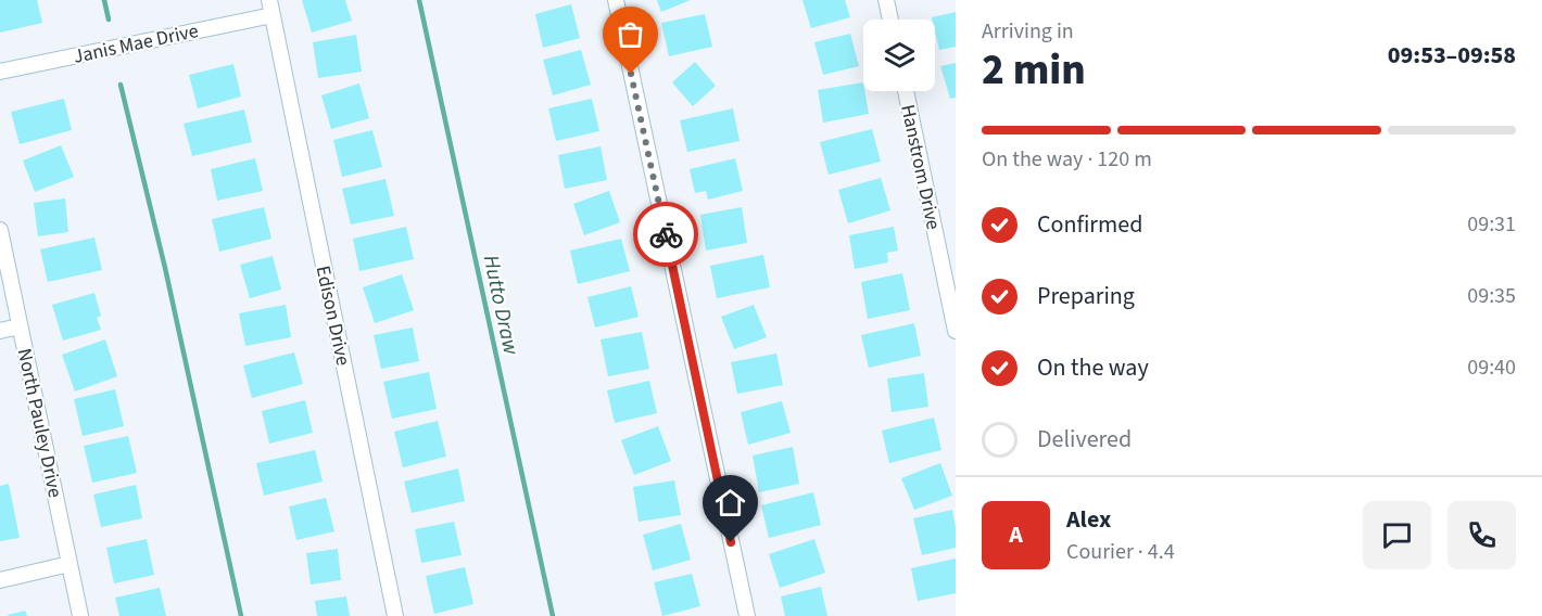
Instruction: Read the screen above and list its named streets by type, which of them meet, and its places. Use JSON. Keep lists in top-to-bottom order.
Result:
{
  "streets": {
    "street": [
      "Janis Mae Drive",
      "Hanstrom Drive",
      "Edison Drive",
      "North Pauley Drive"
    ]
  },
  "crossings": [
    ["Janis Mae Drive", "Edison Drive"]
  ],
  "water": ["Hutto Draw"],
  "page": {
    "heading": ["2 min", "Arriving in", "09:53–09:58"],
    "panel": ["Alex", "Courier · 4.4"],
    "bar": "On the way · 120 m",
    "list": [
      ["Confirmed", "09:31"],
      ["Preparing", "09:35"],
      ["On the way", "09:40"],
      "Delivered"
    ],
    "round": "A"
  }
}
